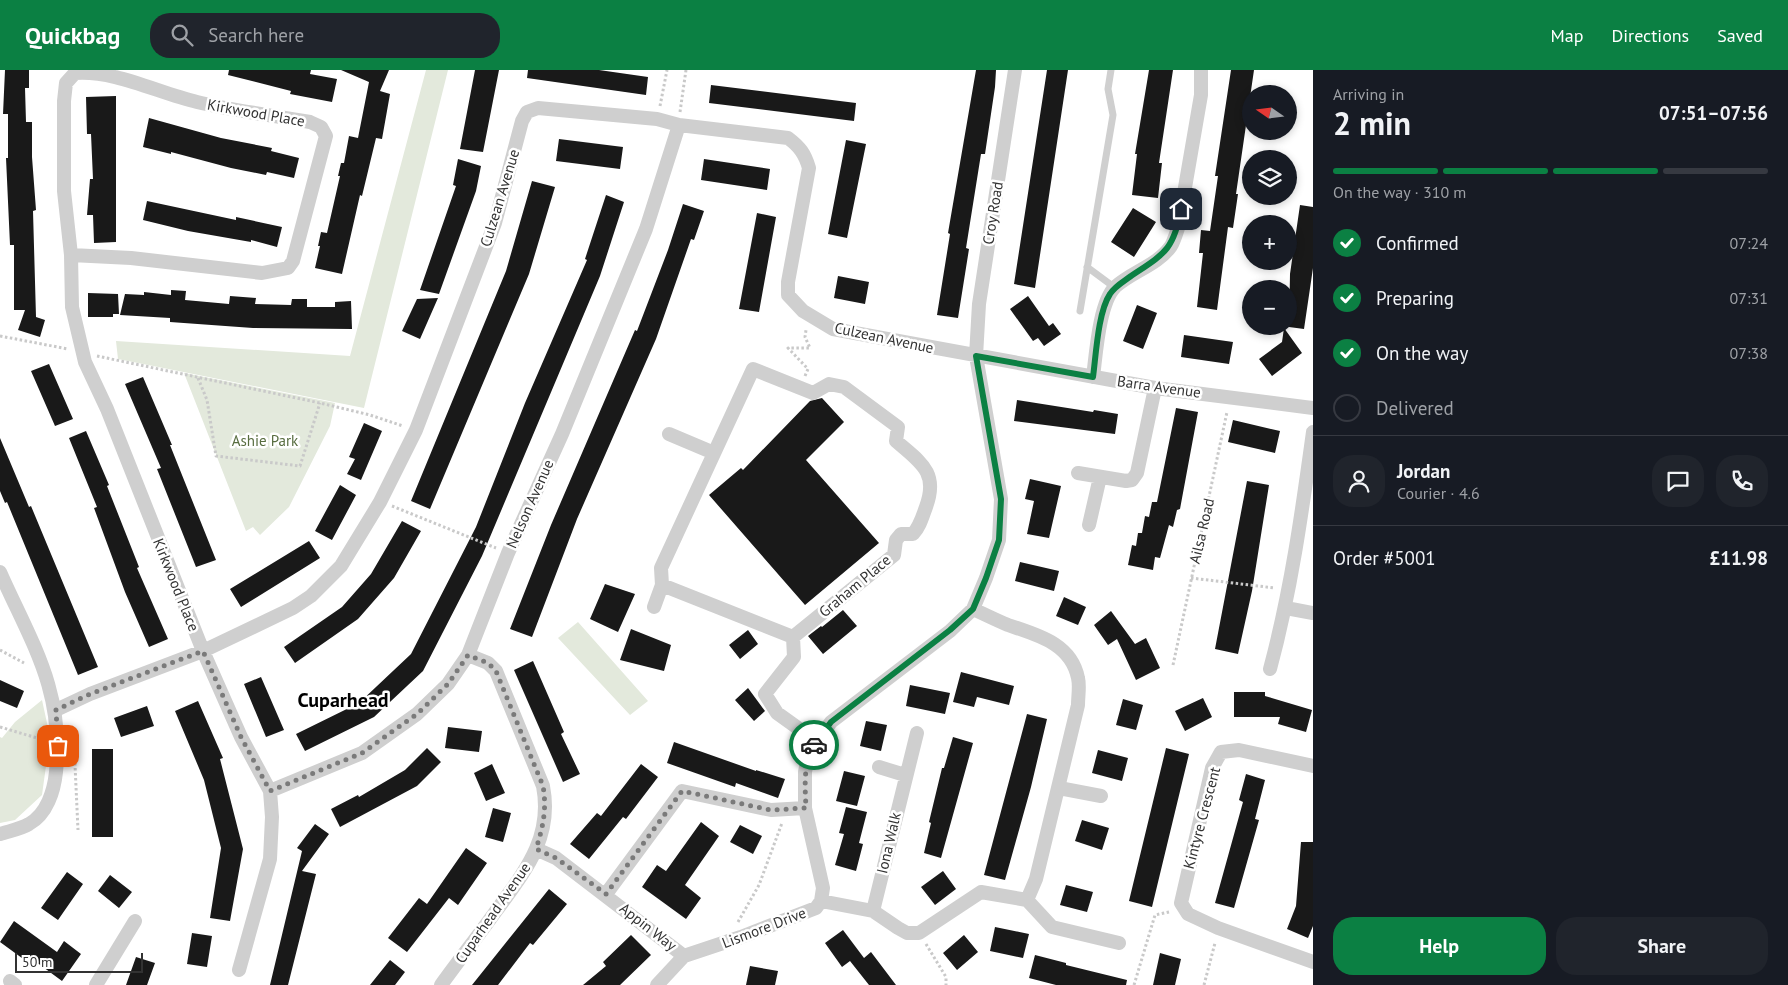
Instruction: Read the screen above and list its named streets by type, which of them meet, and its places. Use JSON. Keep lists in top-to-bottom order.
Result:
{
  "streets": {
    "street": [
      "Kirkwood Place",
      "Culzean Avenue",
      "Croy Road",
      "Barra Avenue",
      "Nelson Avenue",
      "Graham Place",
      "Kintyre Crescent",
      "Iona Walk",
      "Cuparhead Avenue",
      "Appin Way",
      "Lismore Drive"
    ],
    "path": ["Ailsa Road"]
  },
  "crossings": [
    ["Kirkwood Place", "Culzean Avenue"],
    ["Kirkwood Place", "Nelson Avenue"],
    ["Culzean Avenue", "Croy Road"],
    ["Culzean Avenue", "Barra Avenue"],
    ["Culzean Avenue", "Nelson Avenue"],
    ["Culzean Avenue", "Lismore Drive"],
    ["Croy Road", "Barra Avenue"],
    ["Croy Road", "Lismore Drive"],
    ["Barra Avenue", "Ailsa Road"],
    ["Barra Avenue", "Lismore Drive"],
    ["Nelson Avenue", "Cuparhead Avenue"],
    ["Cuparhead Avenue", "Appin Way"],
    ["Appin Way", "Lismore Drive"]
  ],
  "districts": ["Cuparhead"],
  "parks": ["Ashie Park"],
  "scale_bar": "50 m",
  "north": "left",
  "page": {
    "header": "Quickbag",
    "search": "Search here",
    "nav": ["Map", "Directions", "Saved"],
    "heading": ["2 min", "Arriving in", "07:51–07:56"],
    "panel": [
      "Jordan",
      "Courier · 4.6",
      "Order #5001",
      "£11.98"
    ],
    "map_buttons": ["+", "−"],
    "bar": "On the way · 310 m",
    "list": [
      ["Confirmed", "07:24"],
      ["Preparing", "07:31"],
      ["On the way", "07:38"],
      "Delivered"
    ],
    "buttons": ["Help", "Share"],
    "scale": "50 m"
  }
}
